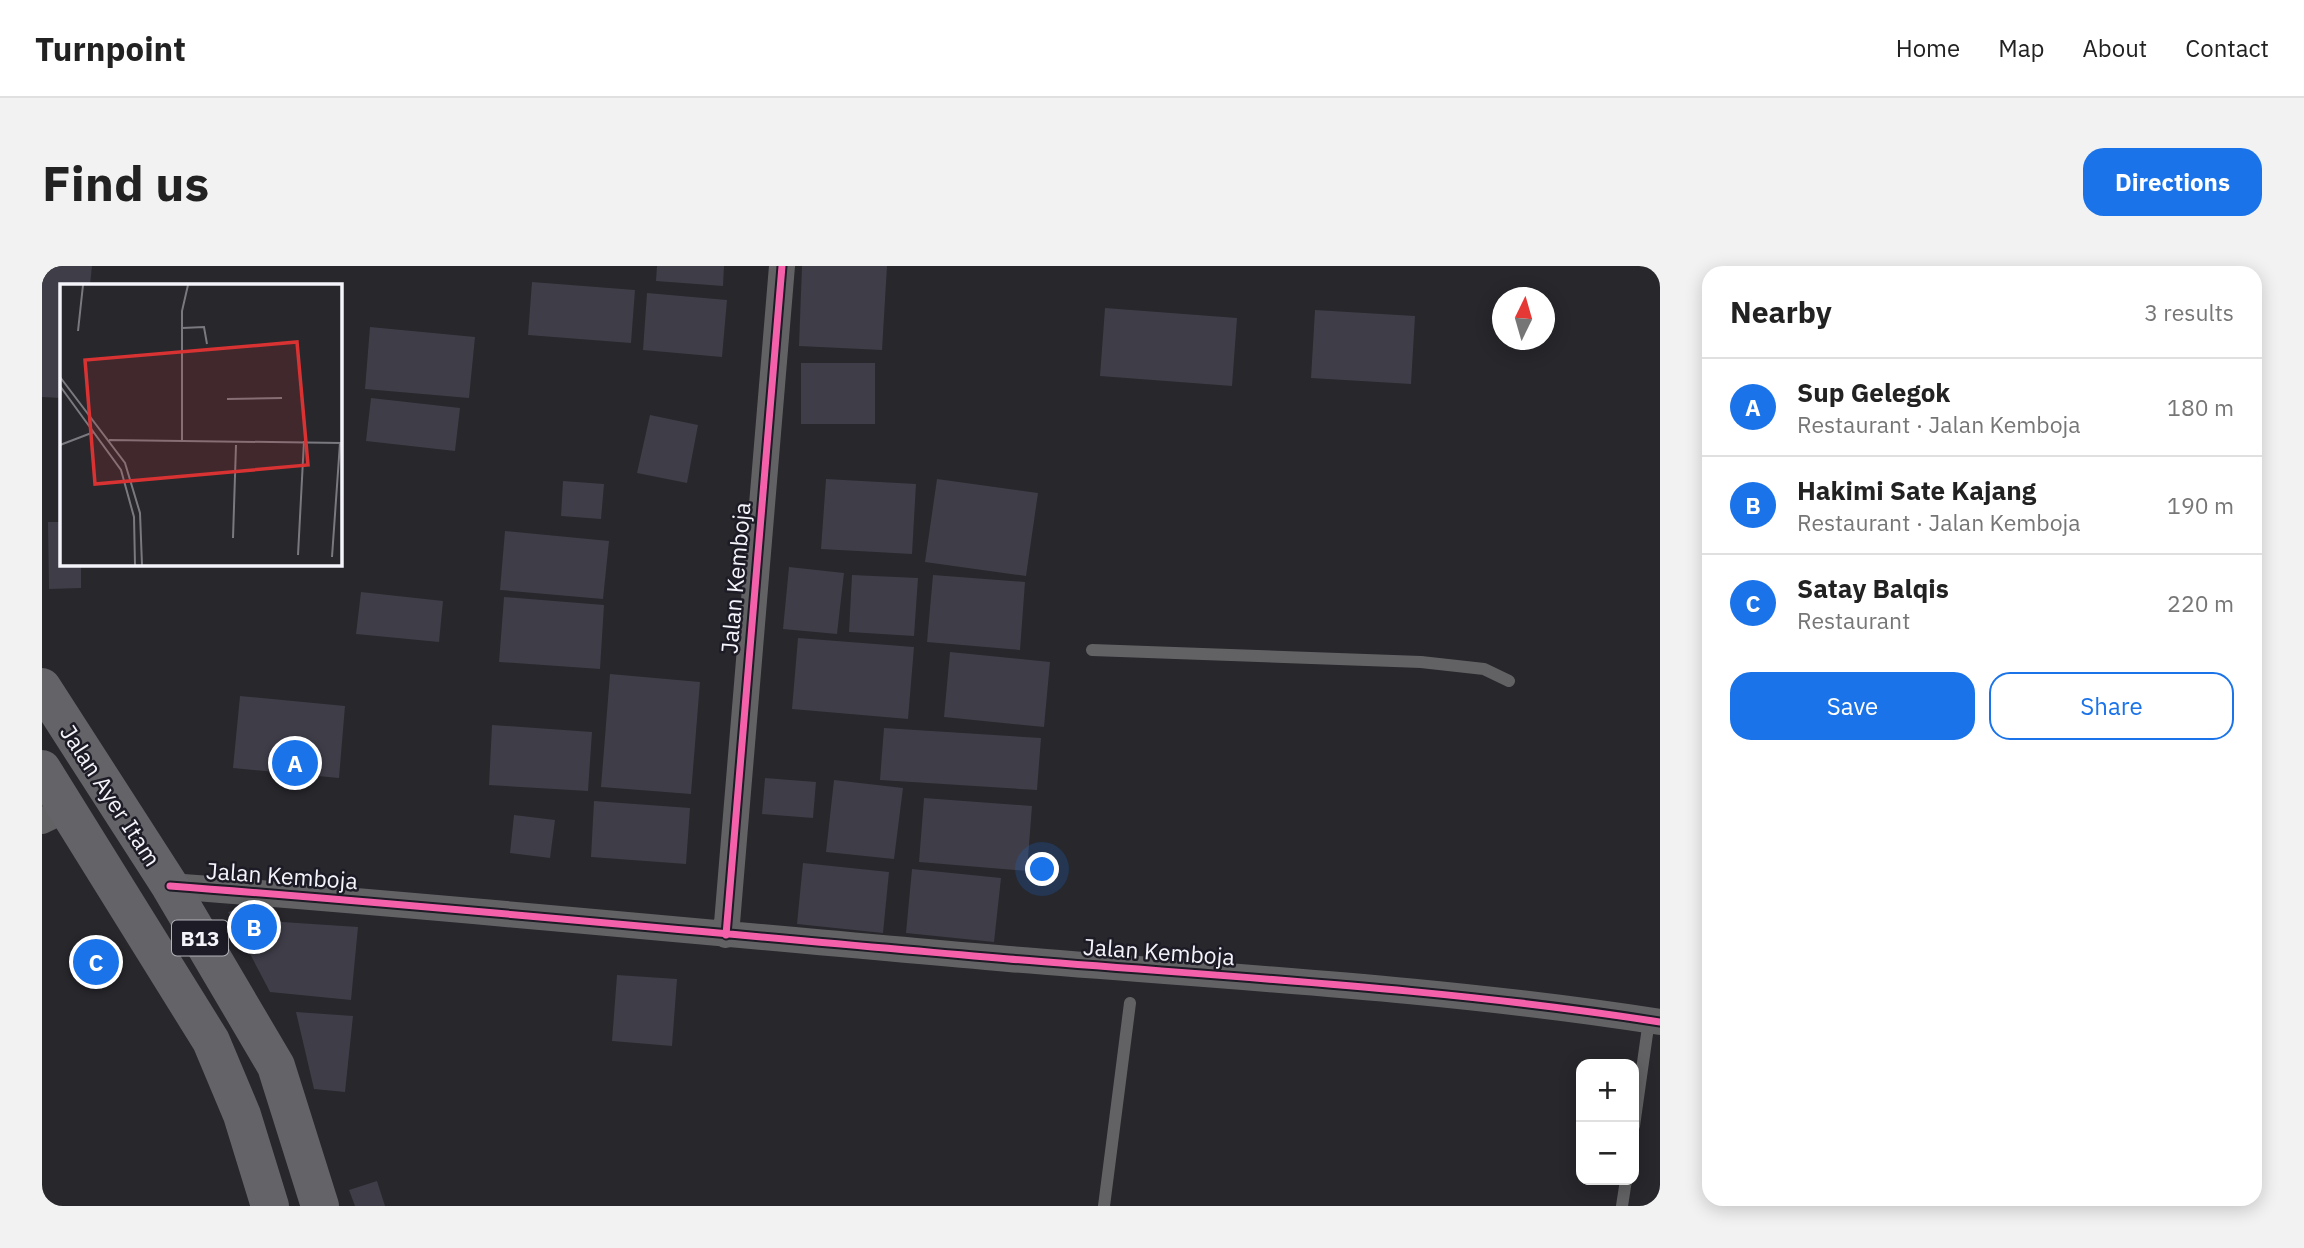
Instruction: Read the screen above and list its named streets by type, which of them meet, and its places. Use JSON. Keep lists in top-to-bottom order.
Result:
{
  "streets": {
    "main road": ["Jalan Ayer Itam", "B13"],
    "street": ["Jalan Kemboja"]
  },
  "crossings": [
    ["Jalan Kemboja", "Jalan Ayer Itam"]
  ],
  "north": "top",
  "page": {
    "header": "Turnpoint",
    "nav": [
      "Home",
      "Map",
      "About",
      "Contact"
    ],
    "buttons": [
      "Directions",
      ["Save", "Share"]
    ],
    "title": "Find us",
    "heading": ["Nearby", "3 results"],
    "list": [
      {
        "mark": "A",
        "name": "Sup Gelegok",
        "note": "Restaurant · Jalan Kemboja",
        "value": "180 m"
      },
      {
        "mark": "B",
        "name": "Hakimi Sate Kajang",
        "note": "Restaurant · Jalan Kemboja",
        "value": "190 m"
      },
      {
        "mark": "C",
        "name": "Satay Balqis",
        "note": "Restaurant",
        "value": "220 m"
      }
    ],
    "pins": ["A", "B", "C"],
    "map_buttons": ["+", "−"]
  }
}
